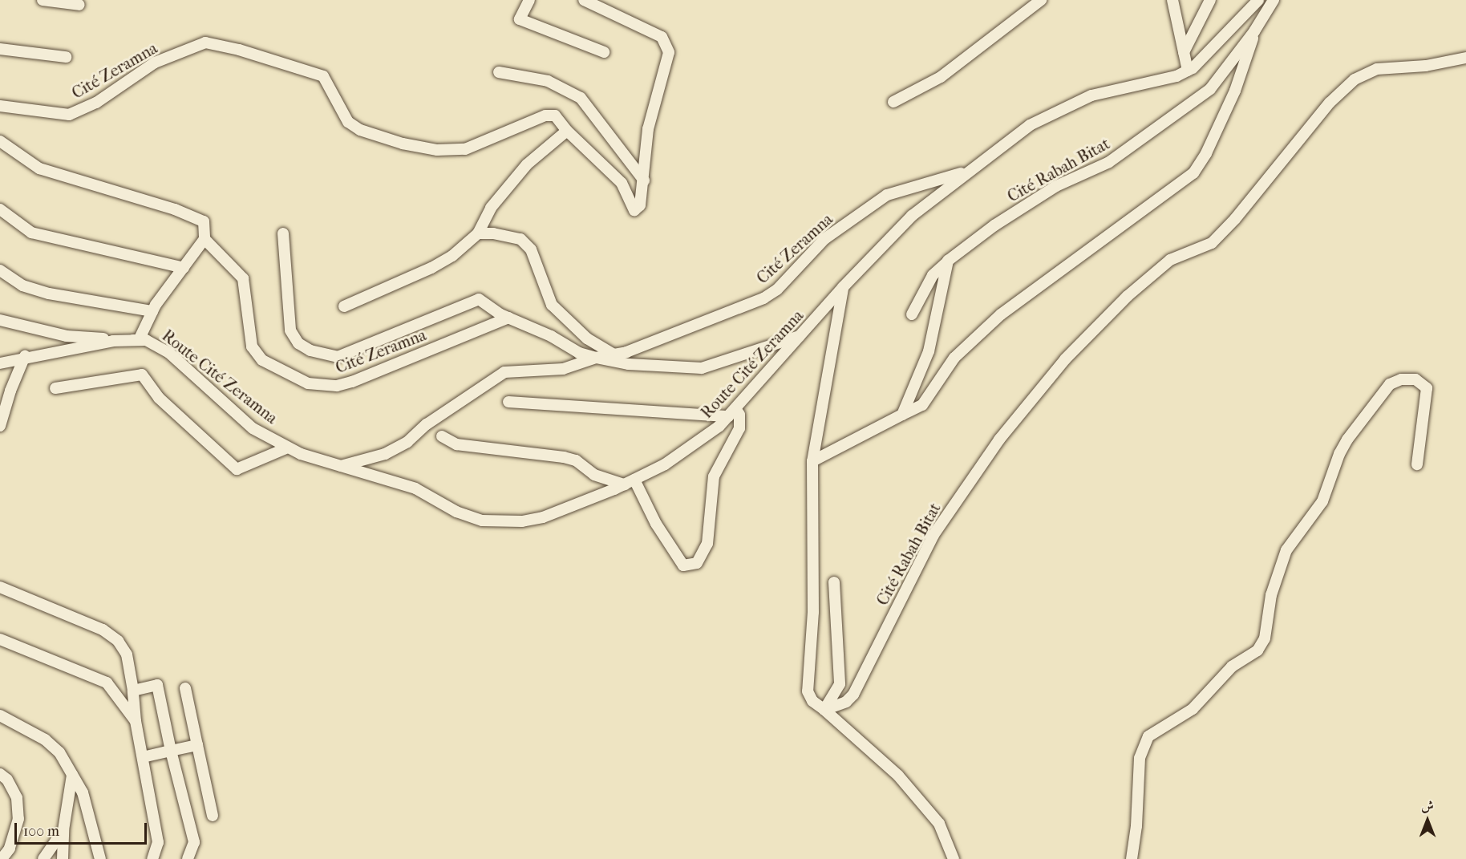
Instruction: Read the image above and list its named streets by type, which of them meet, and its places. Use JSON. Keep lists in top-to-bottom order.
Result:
{
  "streets": {
    "street": ["Cité Zeramna", "Cité Rabah Bitat", "Route Cité Zeramna"]
  },
  "crossings": [
    ["Cité Zeramna", "Route Cité Zeramna"]
  ],
  "scale_bar": "100 m",
  "north": "top"
}
